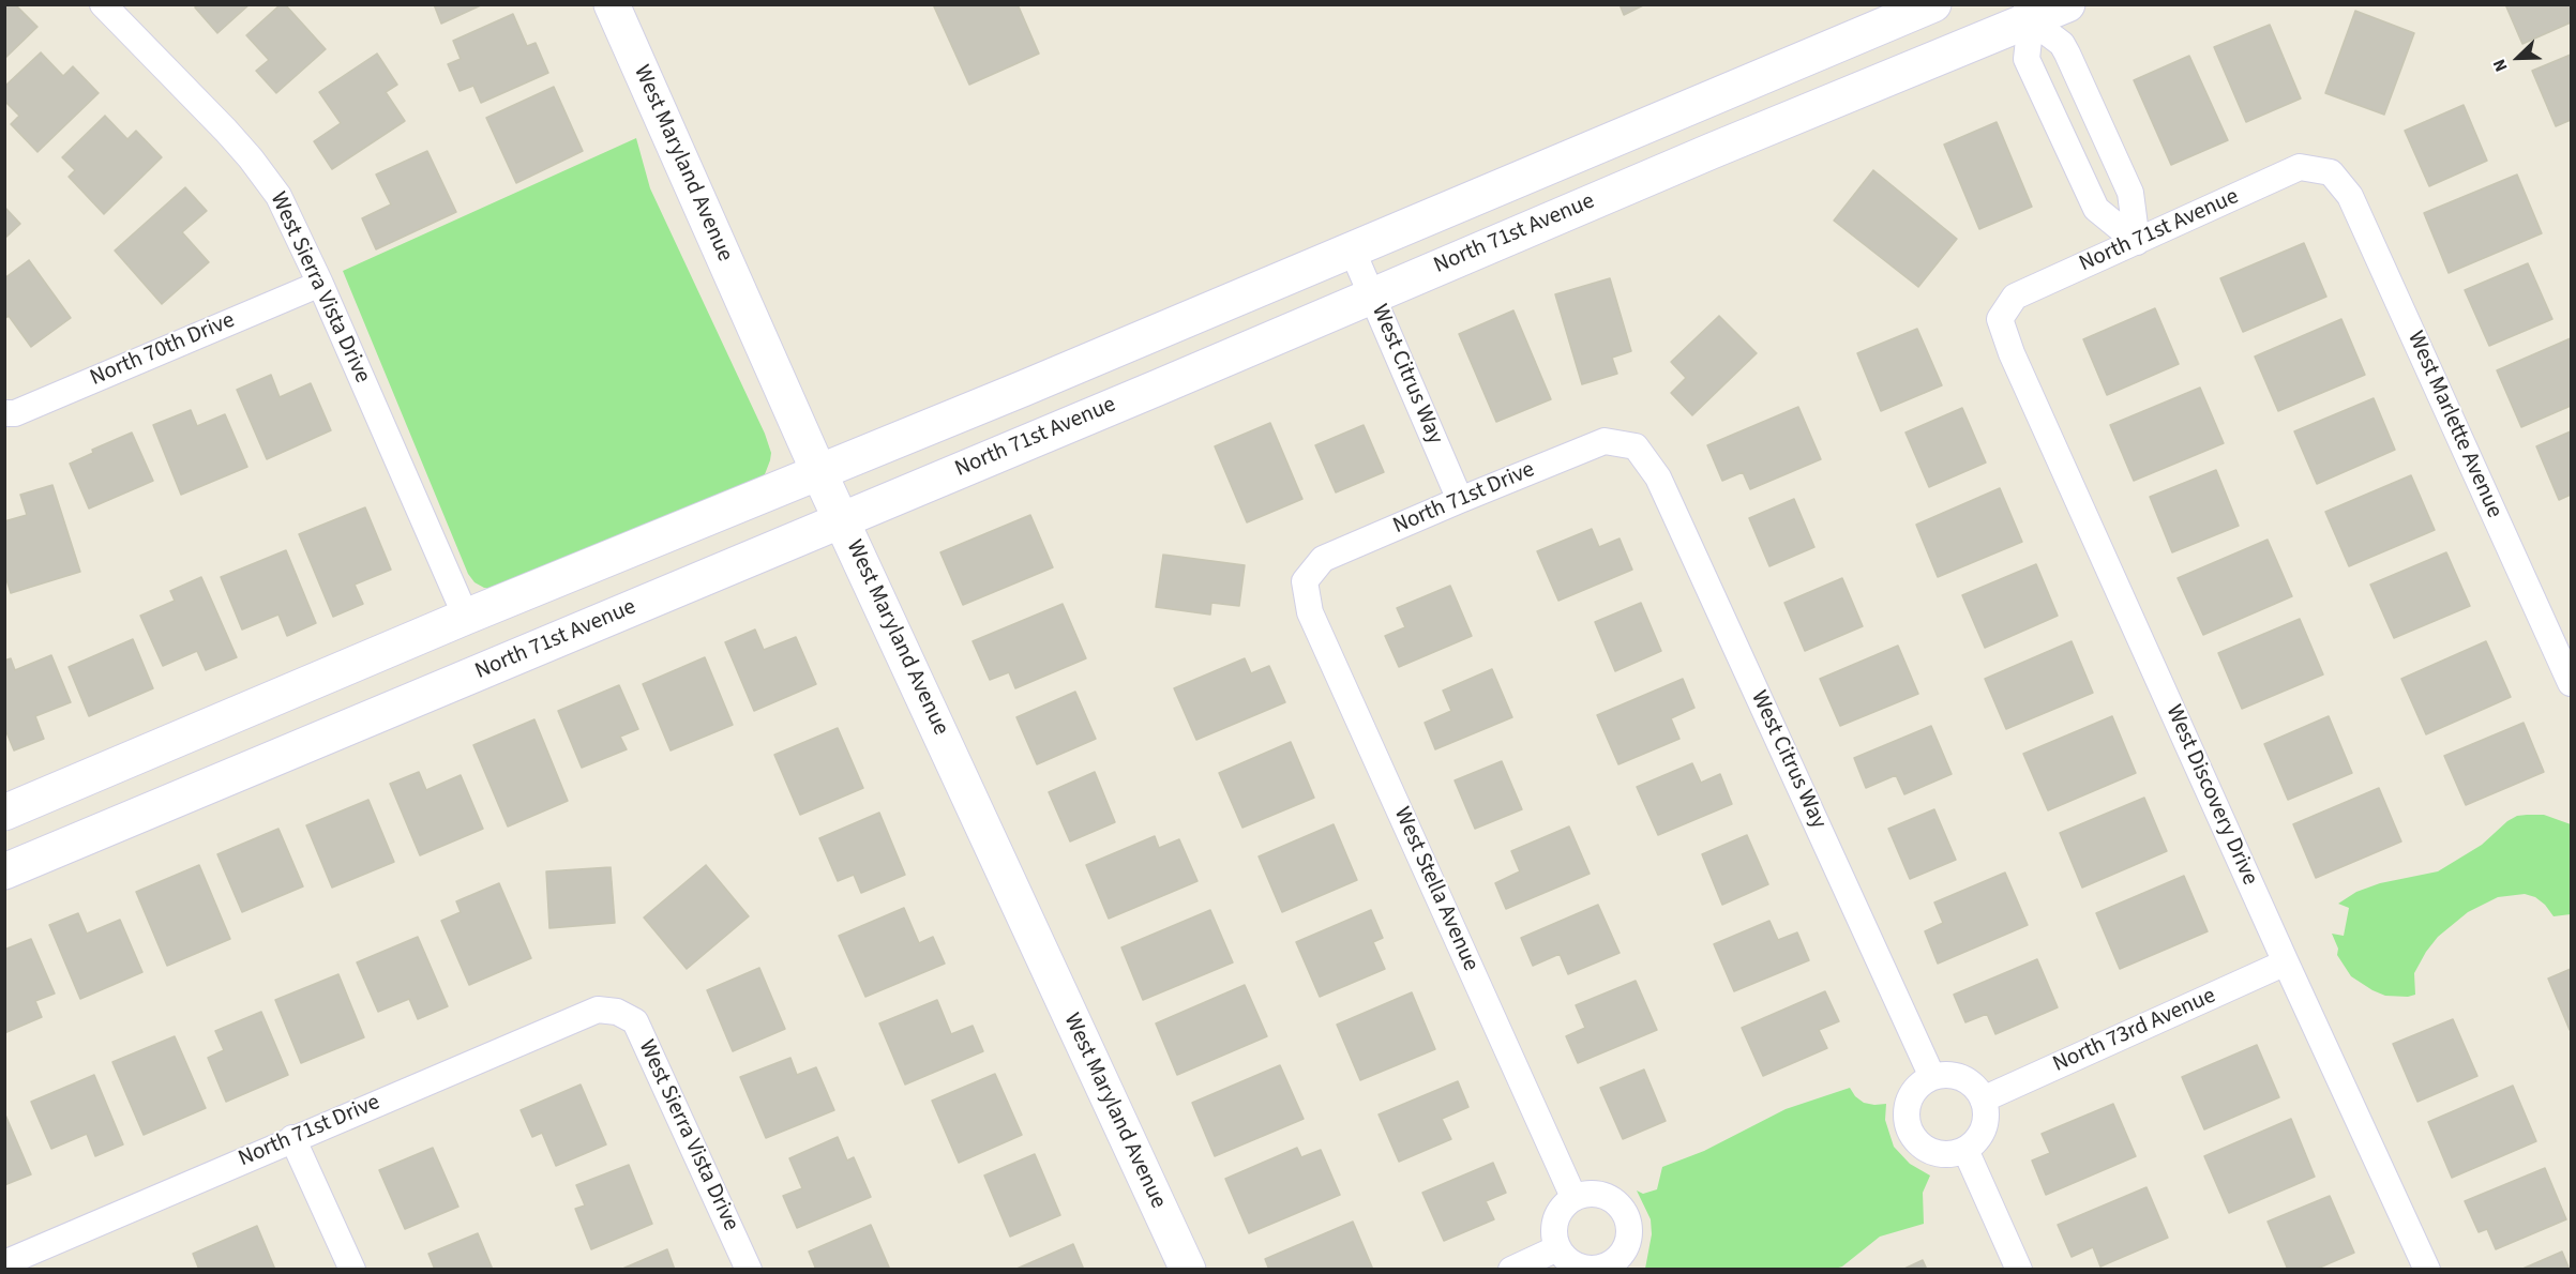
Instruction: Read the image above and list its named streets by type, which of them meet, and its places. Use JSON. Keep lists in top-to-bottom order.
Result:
{
  "streets": {
    "street": [
      "West Maryland Avenue",
      "North 71st Avenue",
      "West Sierra Vista Drive",
      "North 70th Drive",
      "West Citrus Way",
      "West Marlette Avenue",
      "North 71st Drive",
      "West Discovery Drive",
      "West Stella Avenue",
      "North 73rd Avenue"
    ]
  },
  "crossings": [
    ["West Maryland Avenue", "North 71st Avenue"],
    ["North 71st Avenue", "West Citrus Way"],
    ["North 71st Avenue", "West Marlette Avenue"],
    ["North 71st Avenue", "West Discovery Drive"],
    ["West Sierra Vista Drive", "North 70th Drive"],
    ["West Sierra Vista Drive", "North 71st Drive"],
    ["West Citrus Way", "North 71st Drive"],
    ["West Citrus Way", "North 73rd Avenue"],
    ["North 71st Drive", "West Stella Avenue"],
    ["West Discovery Drive", "North 73rd Avenue"]
  ],
  "north": "bottom left"
}
